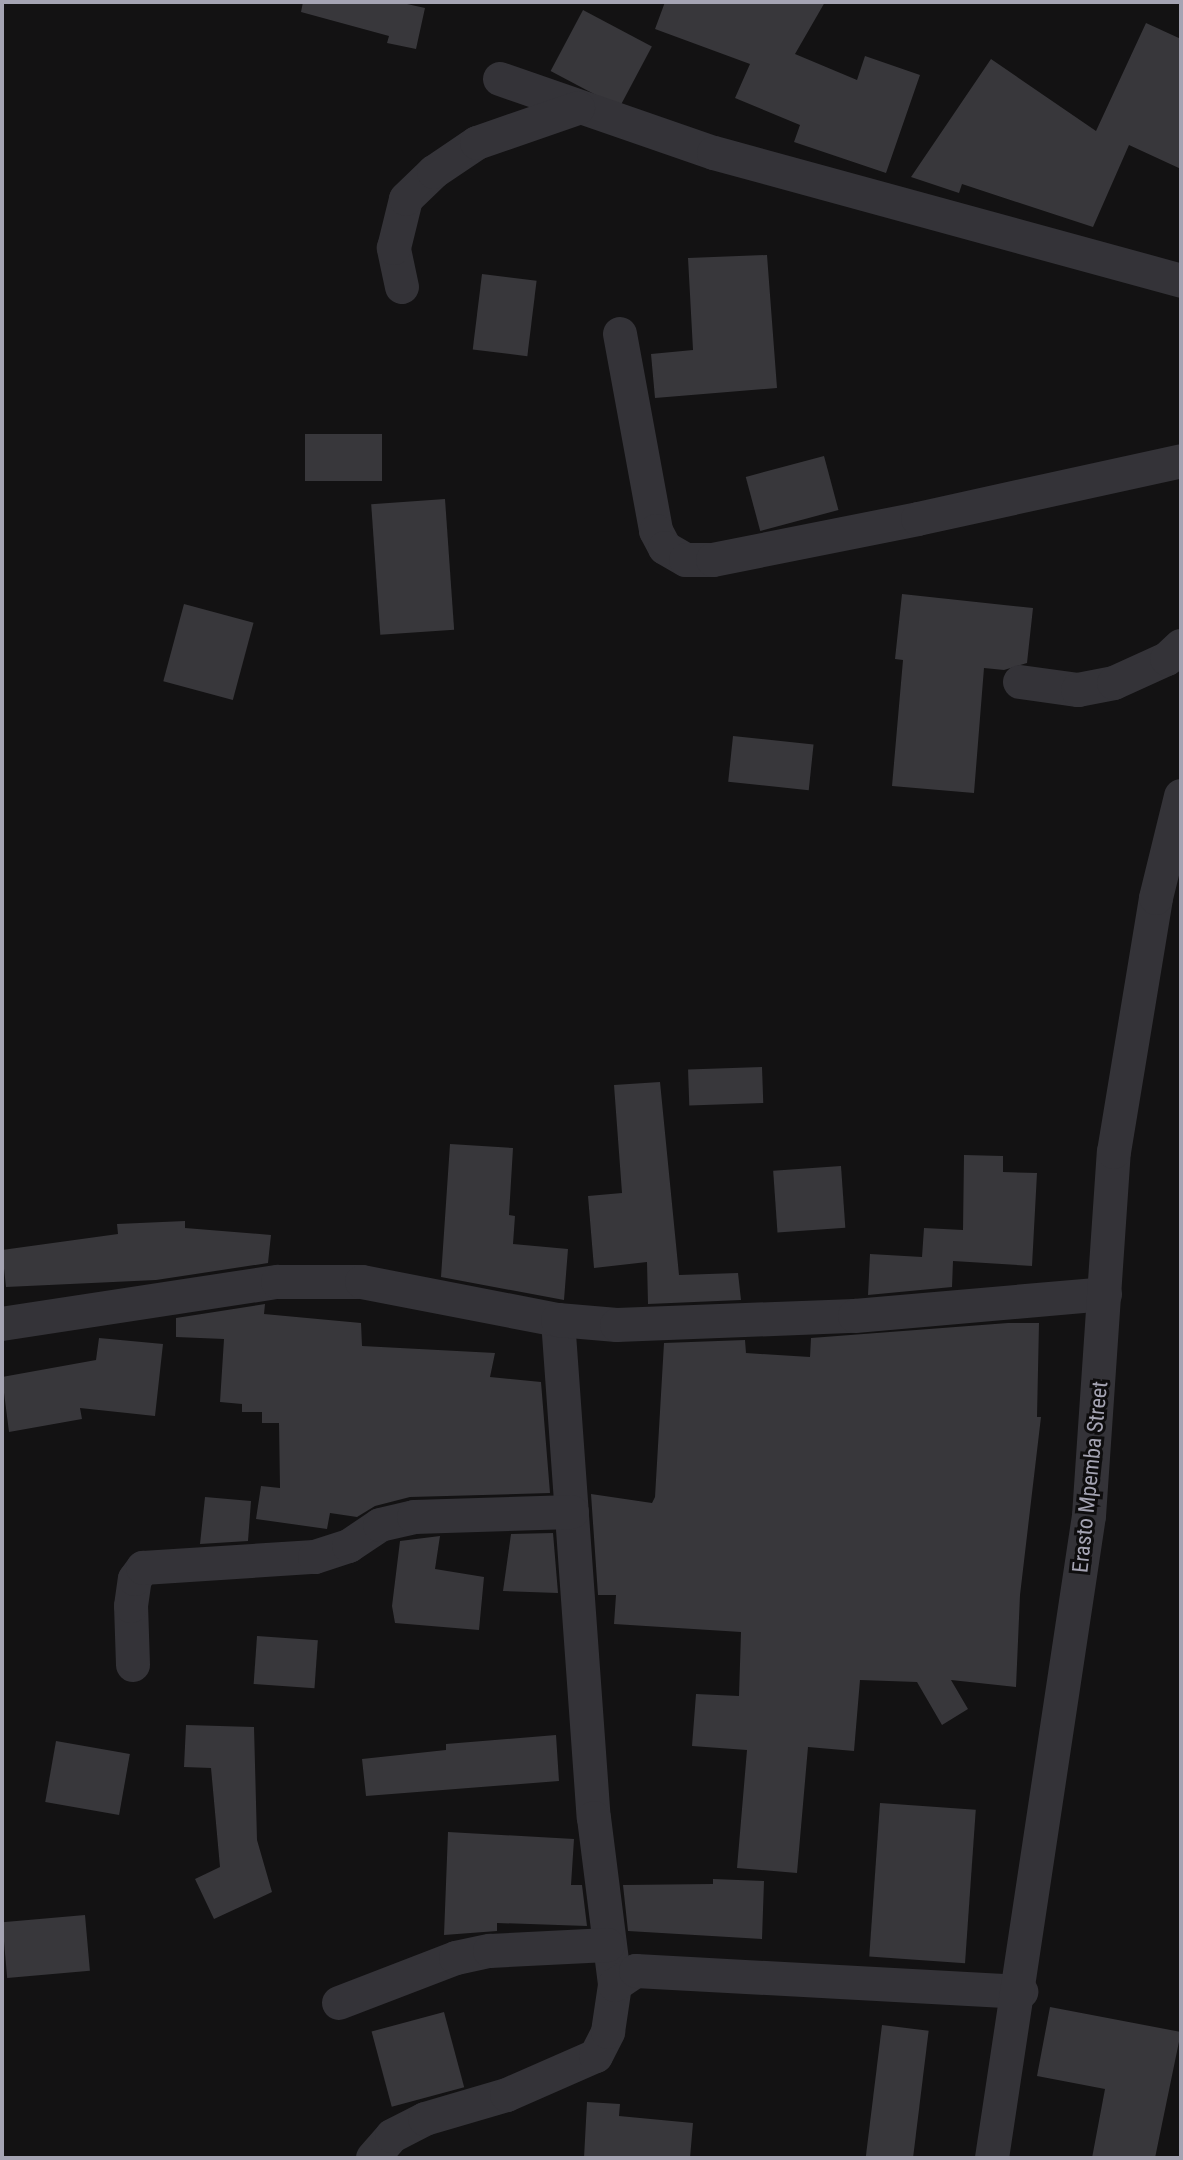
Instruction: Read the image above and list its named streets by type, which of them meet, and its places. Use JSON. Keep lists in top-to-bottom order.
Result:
{
  "streets": {
    "street": ["Erasto Mpemba Street"]
  }
}
